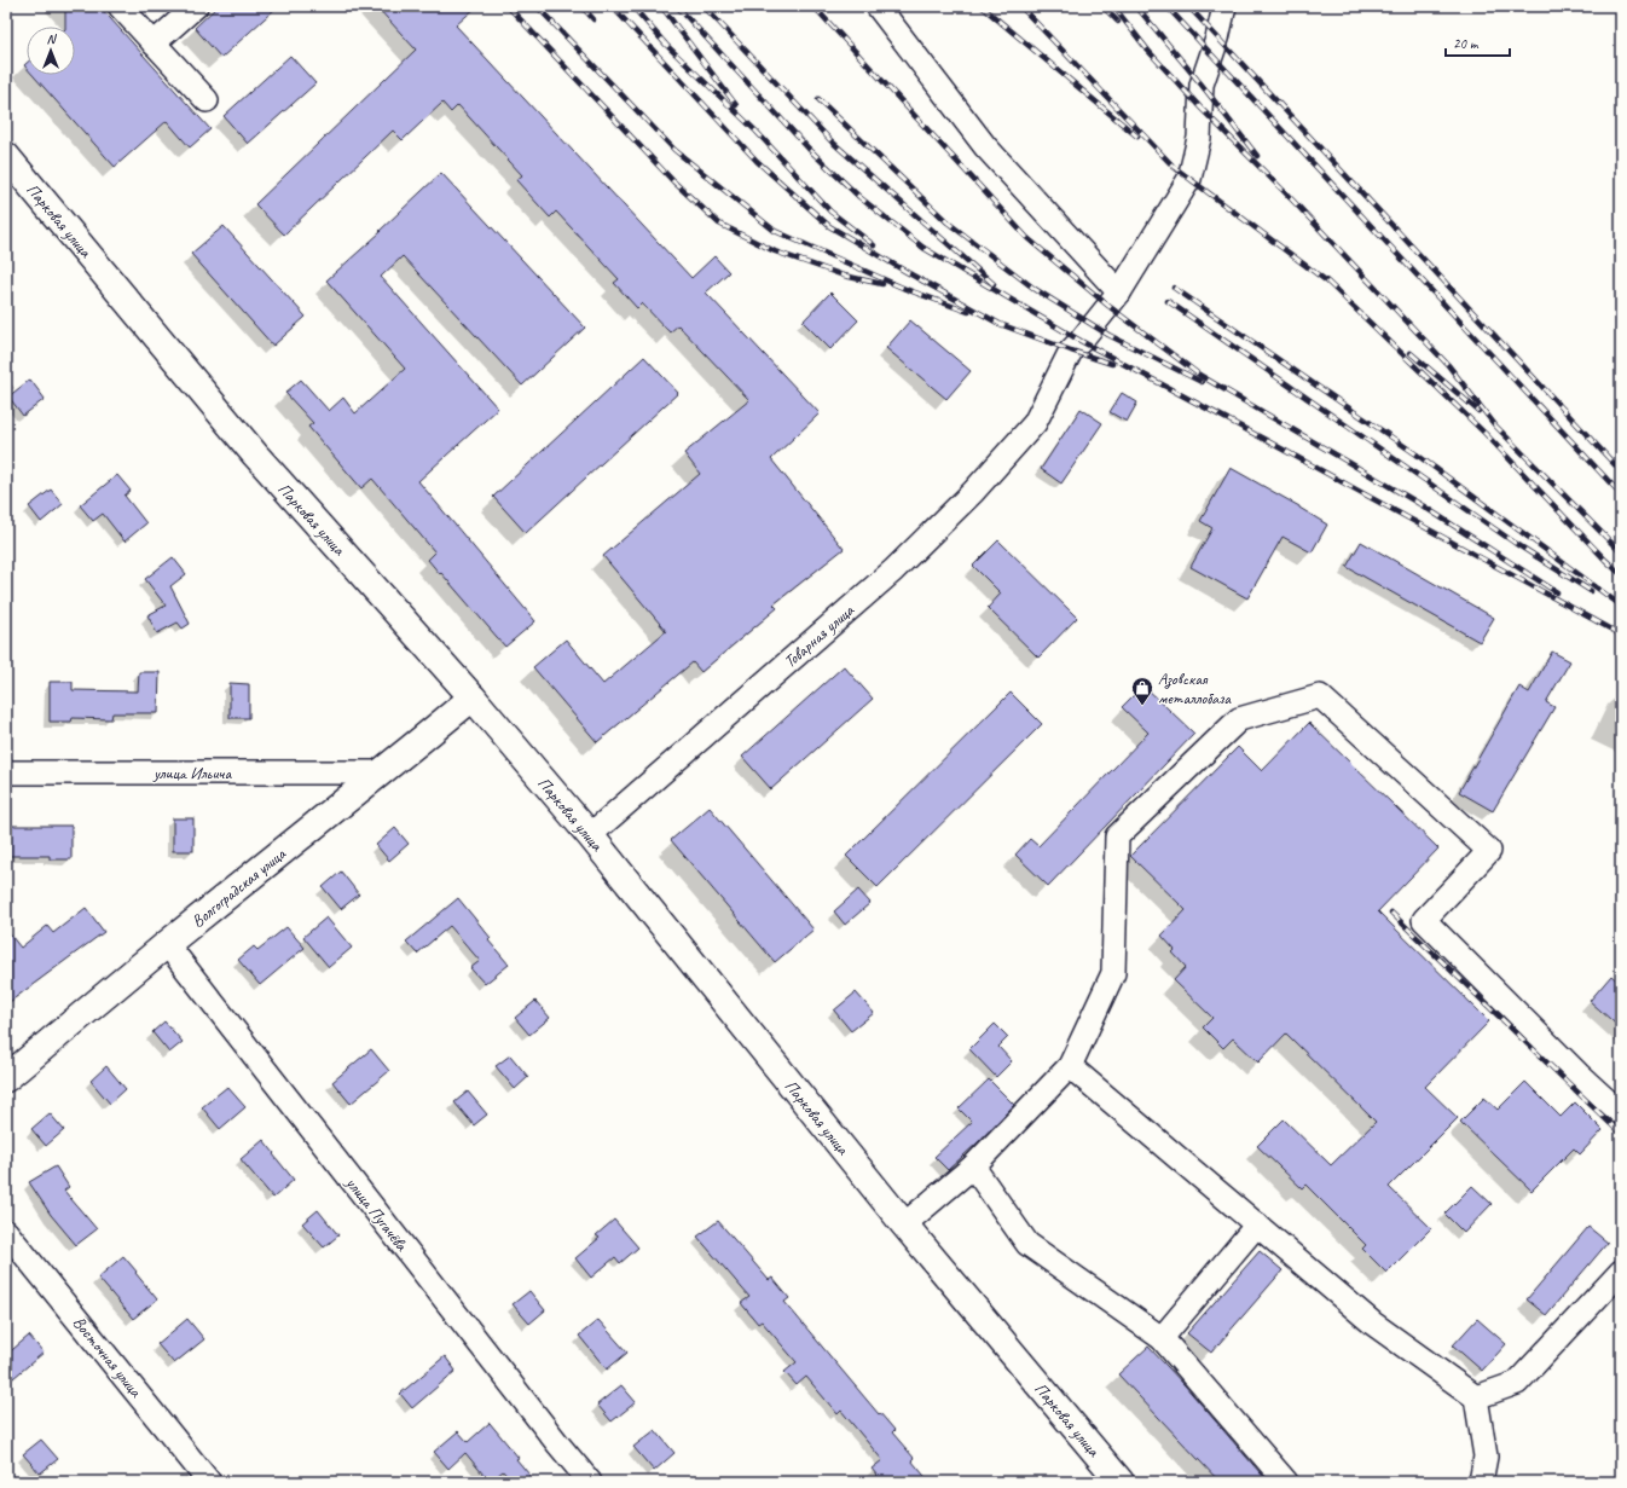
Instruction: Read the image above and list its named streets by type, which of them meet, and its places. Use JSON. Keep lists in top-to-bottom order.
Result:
{
  "streets": {
    "main road": ["Парковая улица", "Волгоградская улица"],
    "street": [
      "Товарная улица",
      "улица Ильича",
      "улица Пугачёва",
      "Восточная улица"
    ]
  },
  "crossings": [
    ["Парковая улица", "Товарная улица"],
    ["Парковая улица", "Волгоградская улица"],
    ["улица Ильича", "Волгоградская улица"],
    ["Волгоградская улица", "улица Пугачёва"]
  ],
  "places": {
    "shop": ["Азовская металлобаза"]
  },
  "scale_bar": "20 m",
  "north": "top"
}
